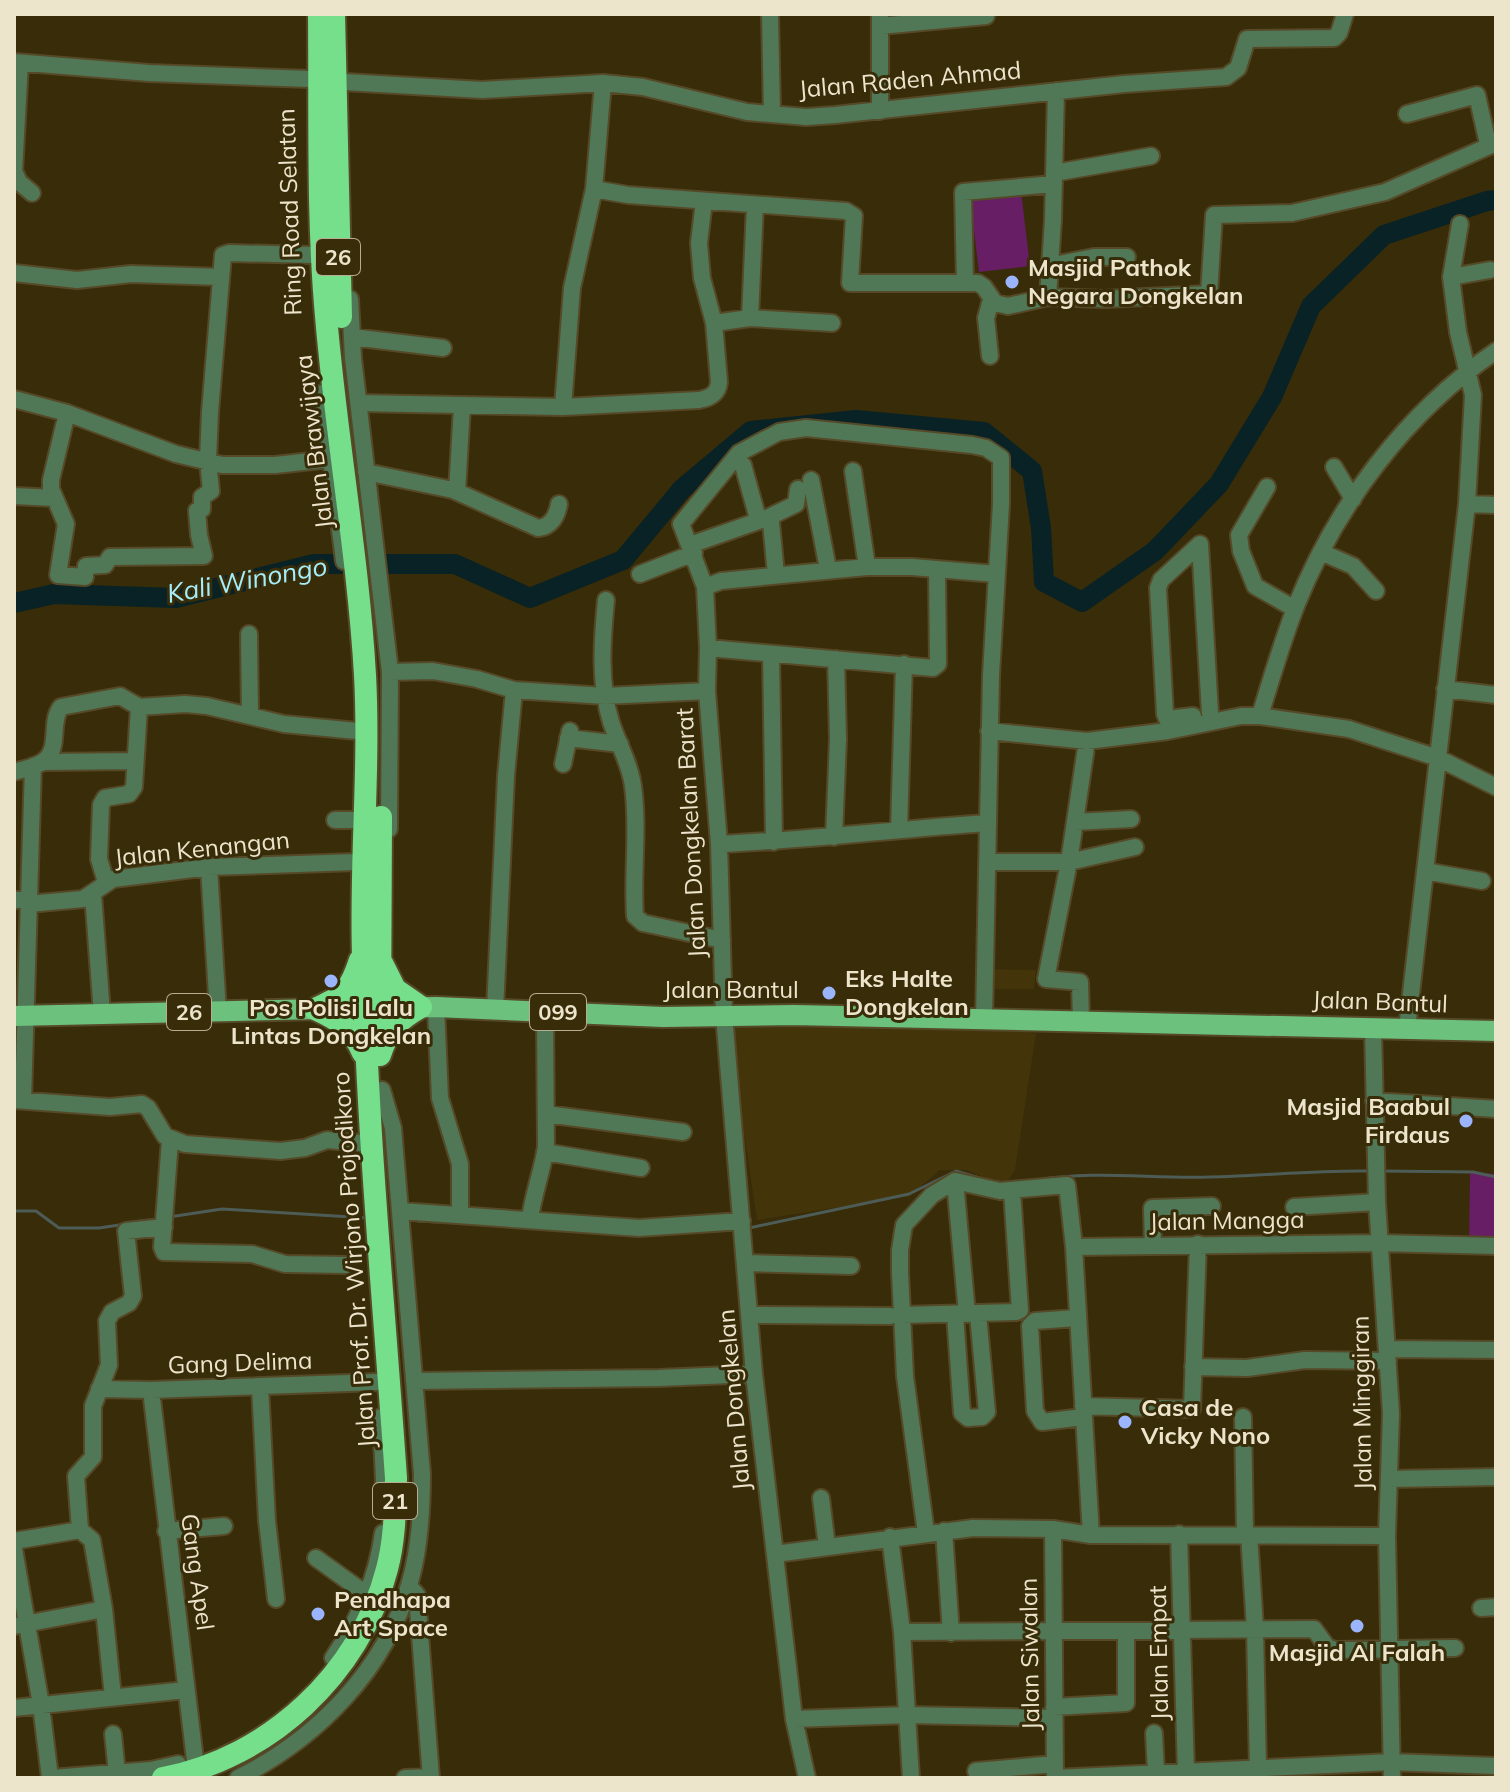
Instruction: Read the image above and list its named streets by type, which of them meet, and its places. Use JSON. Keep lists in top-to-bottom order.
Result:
{
  "streets": {
    "highway": [
      "26",
      "Jalan Brawijaya",
      "Jalan Prof. Dr. Wirjono Projodikoro",
      "21"
    ],
    "main road": ["Jalan Bantul", "099"],
    "street": [
      "Jalan Raden Ahmad",
      "Ring Road Selatan",
      "Jalan Dongkelan Barat",
      "Jalan Kenangan",
      "Jalan Mangga",
      "Gang Delima",
      "Jalan Dongkelan",
      "Jalan Minggiran",
      "Gang Apel",
      "Jalan Empat",
      "Jalan Siwalan"
    ]
  },
  "crossings": [
    ["Ring Road Selatan", "Jalan Brawijaya"],
    ["Jalan Brawijaya", "Jalan Bantul"],
    ["Jalan Brawijaya", "Jalan Prof. Dr. Wirjono Projodikoro"],
    ["Jalan Dongkelan Barat", "Jalan Bantul"],
    ["Jalan Dongkelan Barat", "Jalan Dongkelan"],
    ["Jalan Bantul", "Jalan Prof. Dr. Wirjono Projodikoro"],
    ["Jalan Bantul", "Jalan Dongkelan"],
    ["Jalan Bantul", "Jalan Minggiran"],
    ["Jalan Mangga", "Jalan Minggiran"],
    ["Jalan Prof. Dr. Wirjono Projodikoro", "21"],
    ["Gang Delima", "Gang Apel"]
  ],
  "water": ["Kali Winongo"],
  "places": [
    "Masjid Pathok Negara Dongkelan",
    "Pos Polisi Lalu Lintas Dongkelan",
    "Eks Halte Dongkelan",
    "Masjid Baabul Firdaus",
    "Casa de Vicky Nono",
    "Pendhapa Art Space",
    "Masjid Al Falah"
  ]
}
